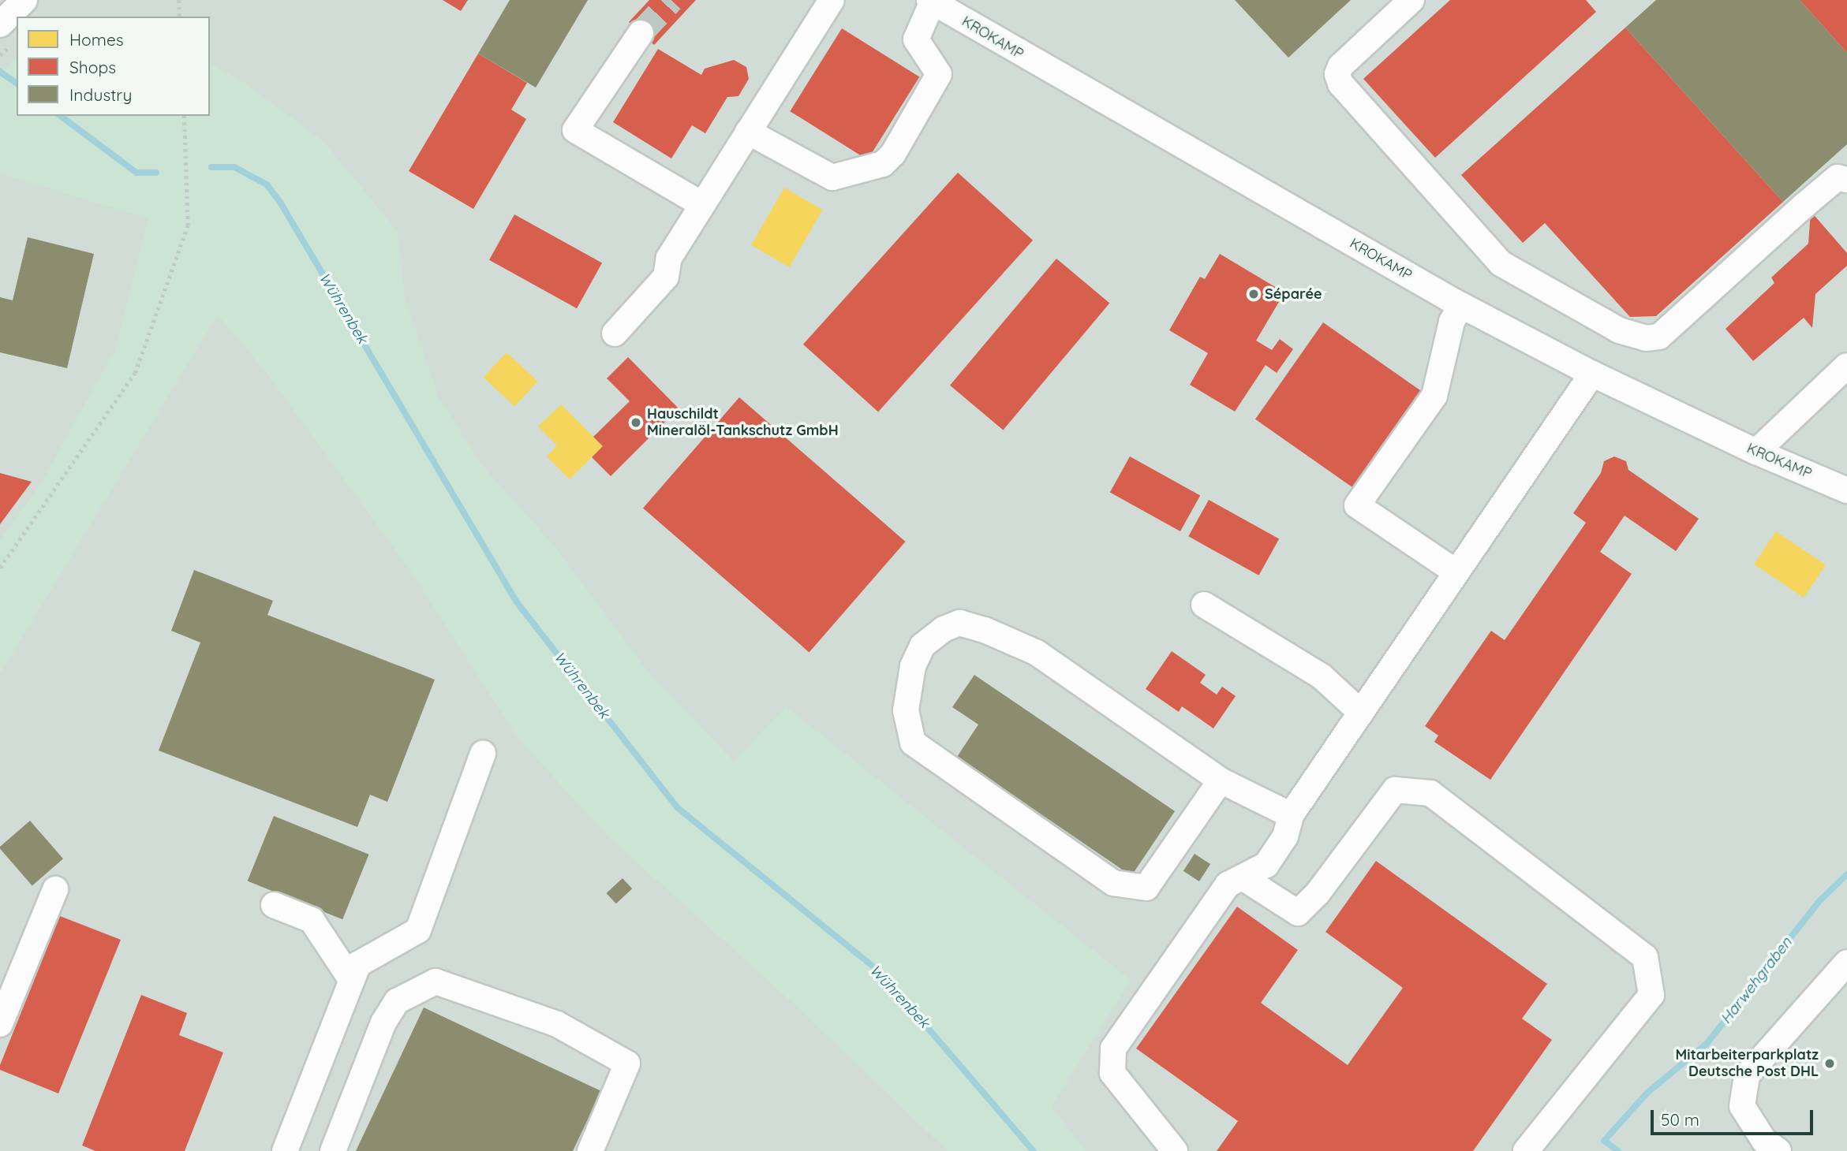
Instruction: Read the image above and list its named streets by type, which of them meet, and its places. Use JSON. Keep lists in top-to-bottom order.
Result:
{
  "streets": {
    "street": ["KROKAMP"]
  },
  "water": ["Wührenbek", "Harwehgraben"],
  "places": ["Séparée", "Hauschildt Mineralöl-Tankschutz GmbH", "Mitarbeiterparkplatz Deutsche Post DHL"],
  "legend": ["Homes", "Shops", "Industry"],
  "scale_bar": "50 m"
}
